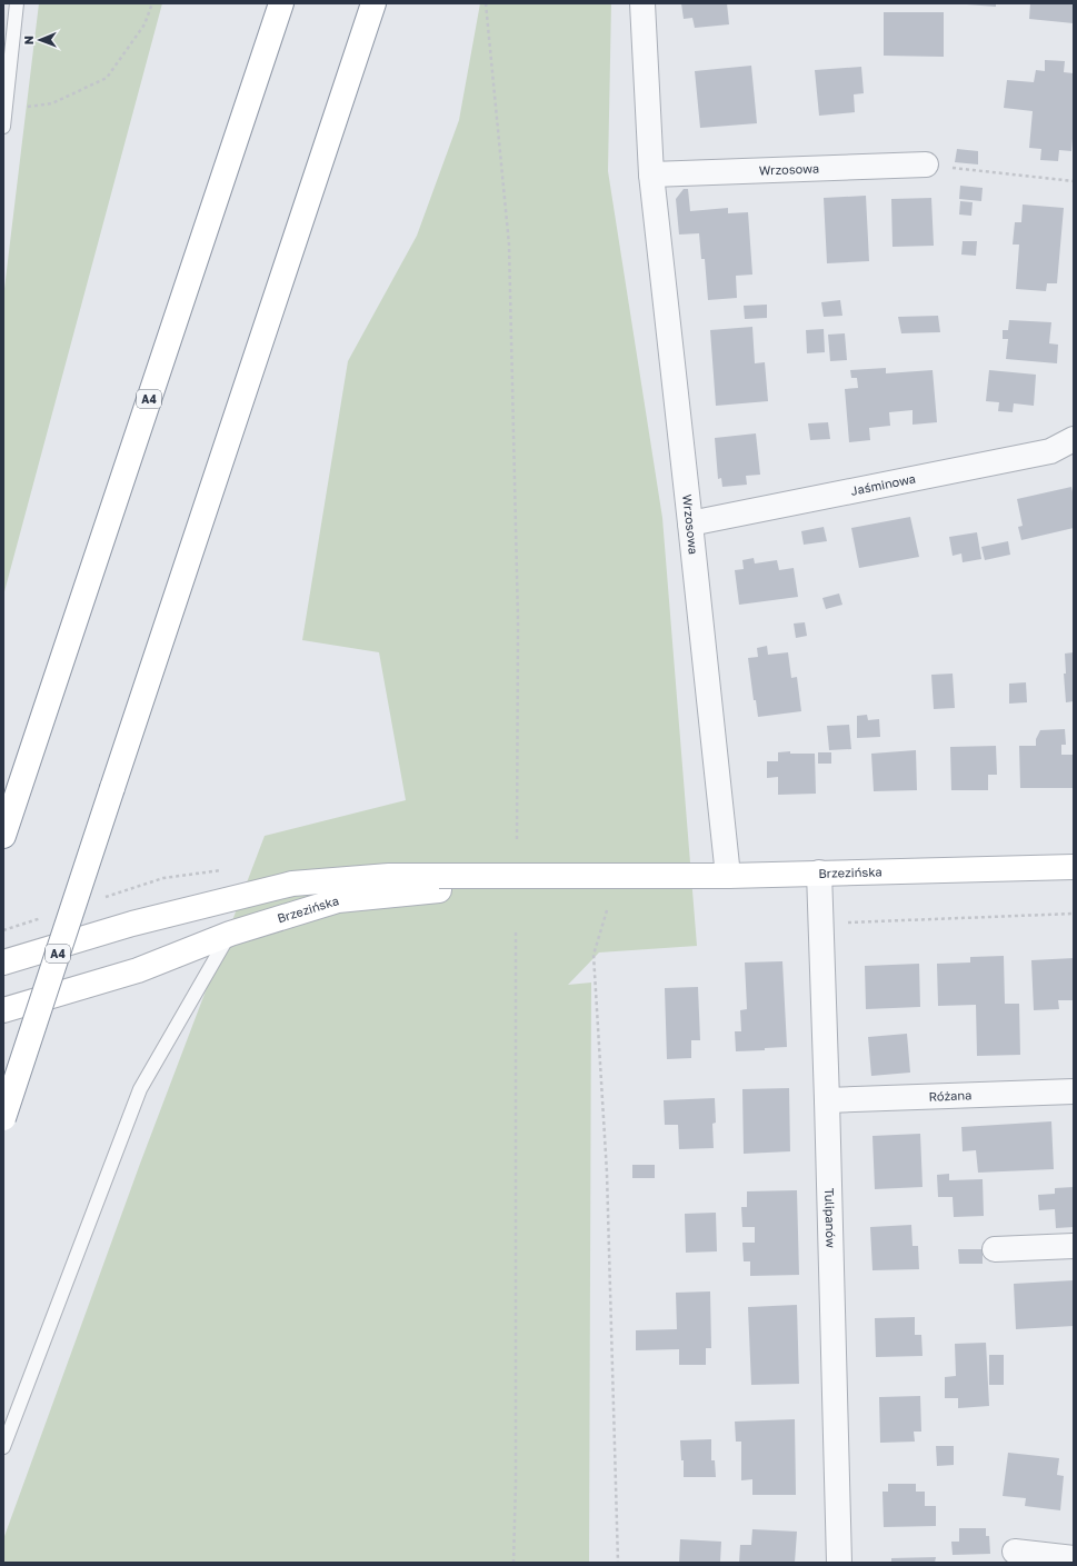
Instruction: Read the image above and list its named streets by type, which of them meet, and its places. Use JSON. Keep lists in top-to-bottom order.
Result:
{
  "streets": {
    "main road": ["A4", "Brzezińska"],
    "street": [
      "Wrzosowa",
      "Jaśminowa",
      "Różana",
      "Tulipanów"
    ]
  },
  "crossings": [
    ["Wrzosowa", "Jaśminowa"],
    ["Wrzosowa", "Brzezińska"],
    ["Brzezińska", "Tulipanów"],
    ["Różana", "Tulipanów"]
  ],
  "north": "left"
}
